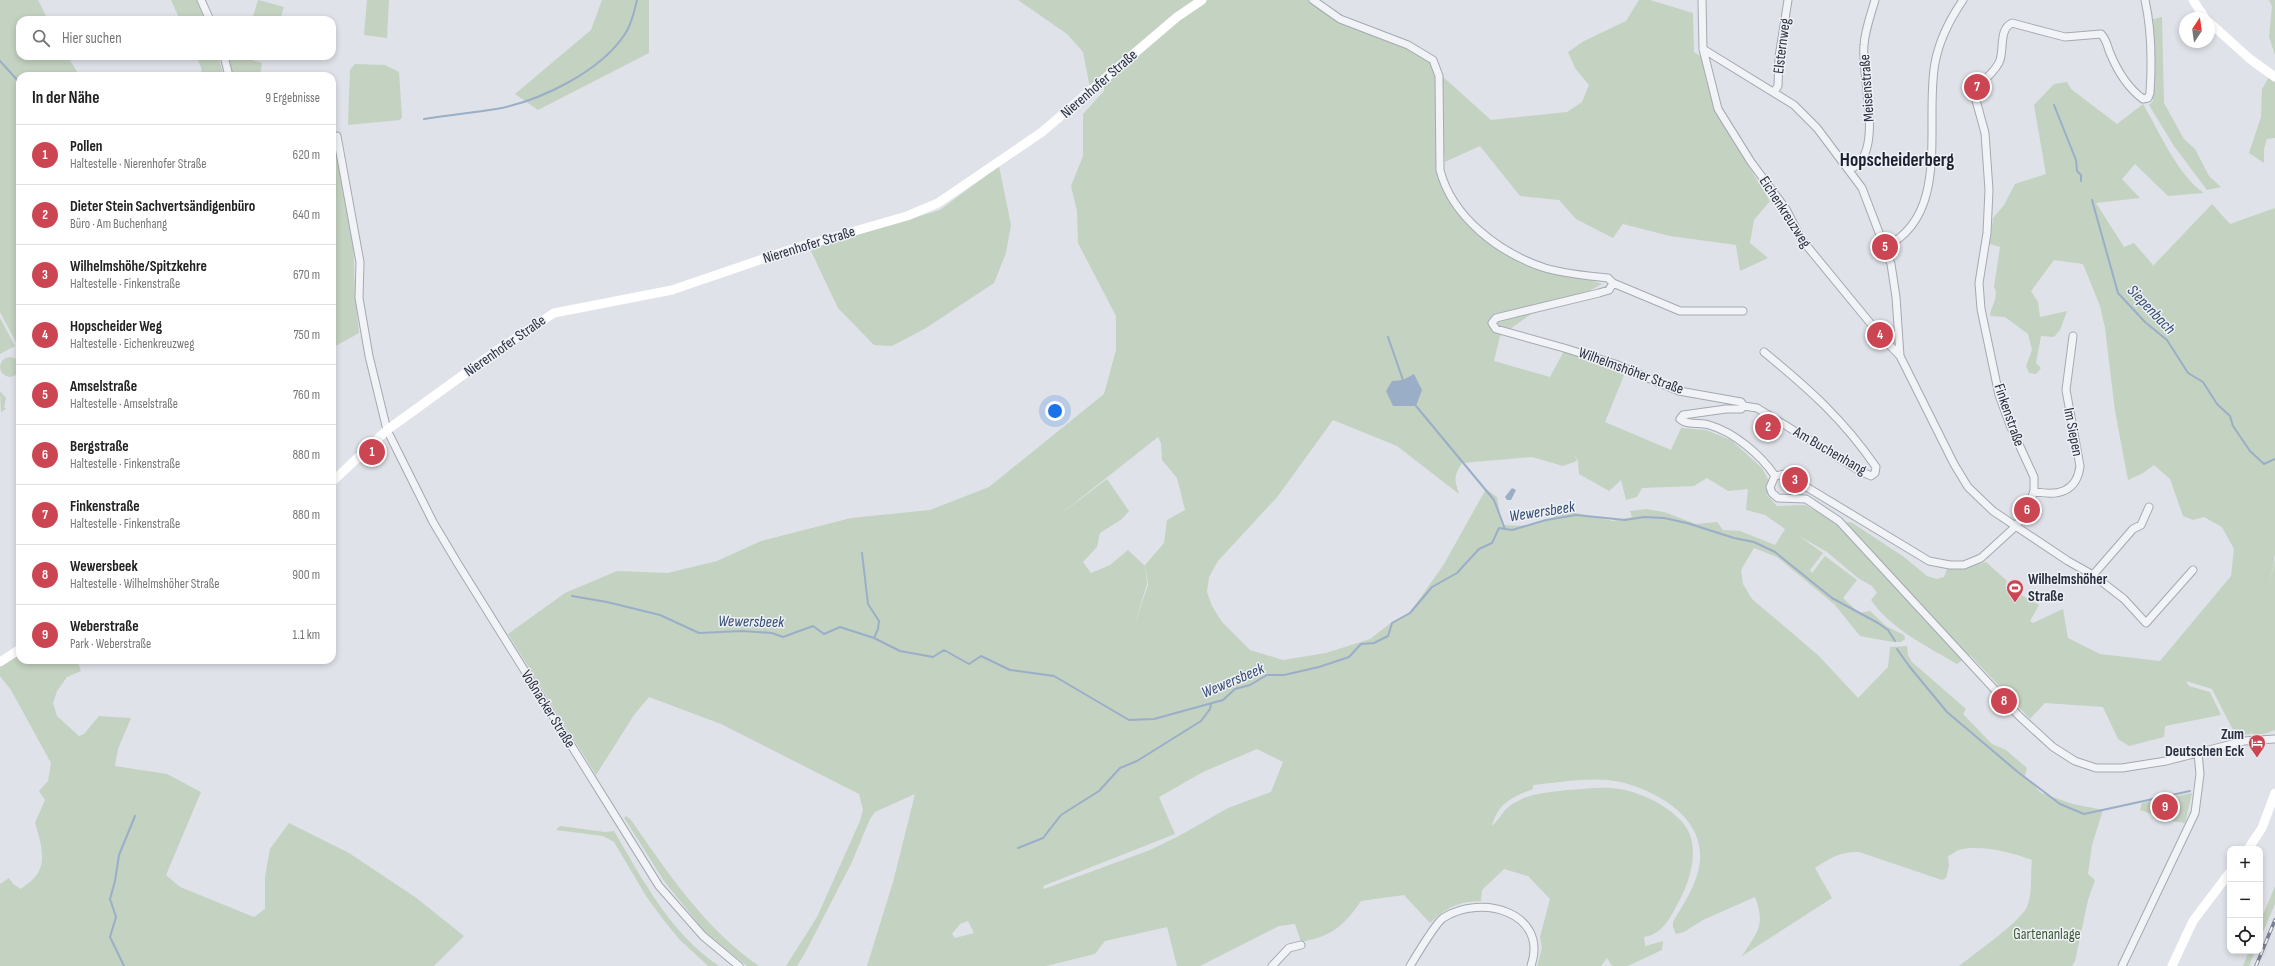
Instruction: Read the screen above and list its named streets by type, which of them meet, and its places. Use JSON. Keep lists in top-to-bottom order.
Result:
{
  "streets": {
    "street": [
      "Elsternweg",
      "Nierenhofer Straße",
      "Meisenstraße",
      "Eichenkreuzweg",
      "Wilhelmshöher Straße",
      "Finkenstraße",
      "Im Siepen",
      "Am Buchenhang",
      "Voßnacker Straße"
    ]
  },
  "crossings": [
    ["Nierenhofer Straße", "Voßnacker Straße"],
    ["Wilhelmshöher Straße", "Finkenstraße"],
    ["Wilhelmshöher Straße", "Am Buchenhang"],
    ["Finkenstraße", "Im Siepen"]
  ],
  "districts": ["Hopscheiderberg"],
  "water": ["Siepenbach", "Wewersbeek"],
  "parks": ["Gartenanlage"],
  "places": {
    "sports": ["Wilhelmshöher Straße"],
    "hotel": ["Zum Deutschen Eck"]
  },
  "north": "top",
  "page": {
    "search": "Hier suchen",
    "pins": [
      "7",
      "5",
      "4",
      "2",
      "1",
      "3",
      "6",
      "8",
      "9"
    ],
    "heading": ["In der Nähe", "9 Ergebnisse"],
    "list": [
      {
        "mark": "1",
        "name": "Pollen",
        "note": "Haltestelle · Nierenhofer Straße",
        "value": "620 m"
      },
      {
        "mark": "2",
        "name": "Dieter Stein Sachvertsändigenbüro",
        "note": "Büro · Am Buchenhang",
        "value": "640 m"
      },
      {
        "mark": "3",
        "name": "Wilhelmshöhe/Spitzkehre",
        "note": "Haltestelle · Finkenstraße",
        "value": "670 m"
      },
      {
        "mark": "4",
        "name": "Hopscheider Weg",
        "note": "Haltestelle · Eichenkreuzweg",
        "value": "750 m"
      },
      {
        "mark": "5",
        "name": "Amselstraße",
        "note": "Haltestelle · Amselstraße",
        "value": "760 m"
      },
      {
        "mark": "6",
        "name": "Bergstraße",
        "note": "Haltestelle · Finkenstraße",
        "value": "880 m"
      },
      {
        "mark": "7",
        "name": "Finkenstraße",
        "note": "Haltestelle · Finkenstraße",
        "value": "880 m"
      },
      {
        "mark": "8",
        "name": "Wewersbeek",
        "note": "Haltestelle · Wilhelmshöher Straße",
        "value": "900 m"
      },
      {
        "mark": "9",
        "name": "Weberstraße",
        "note": "Park · Weberstraße",
        "value": "1.1 km"
      }
    ],
    "map_buttons": ["+", "−"]
  }
}
